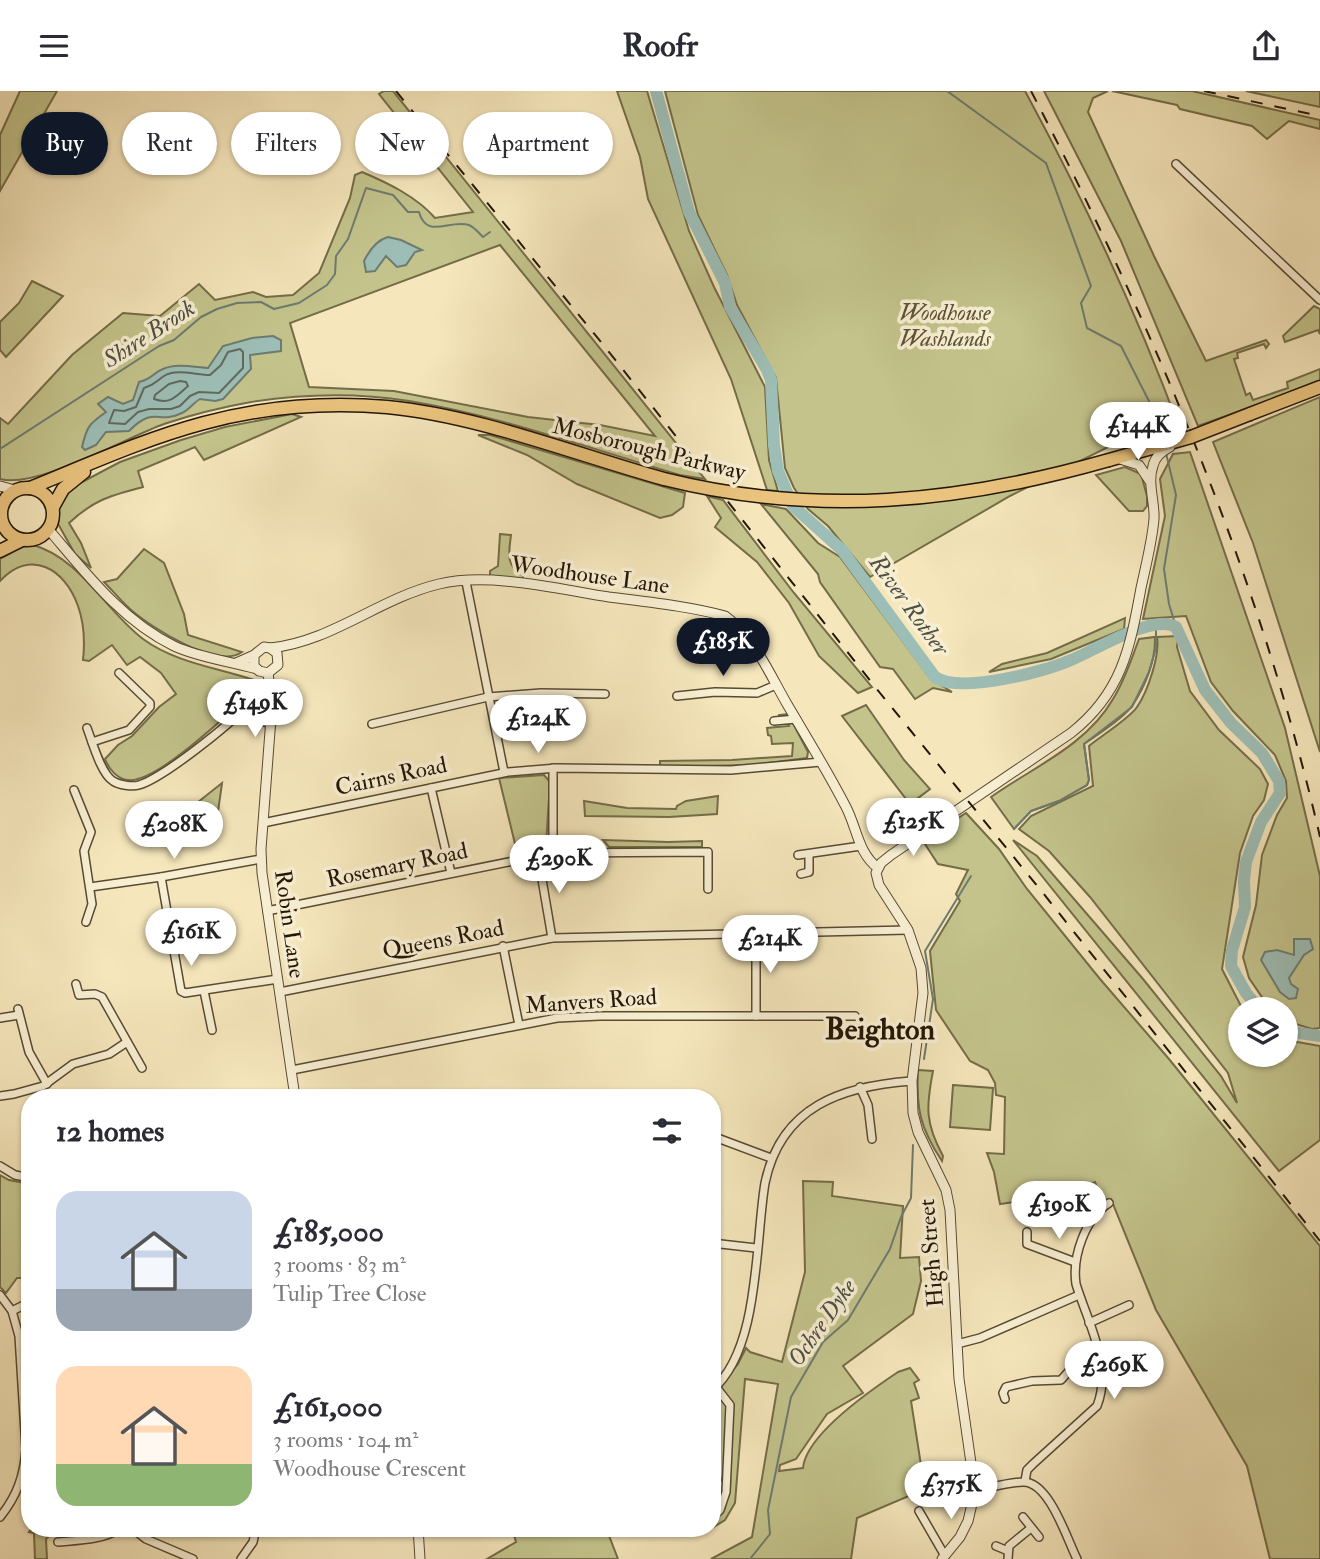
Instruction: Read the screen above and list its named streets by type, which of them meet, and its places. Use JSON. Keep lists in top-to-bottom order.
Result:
{
  "streets": {
    "highway": ["Mosborough Parkway"],
    "street": [
      "Woodhouse Lane",
      "Cairns Road",
      "Rosemary Road",
      "Robin Lane",
      "Queens Road",
      "Manvers Road",
      "High Street"
    ]
  },
  "crossings": [
    ["Woodhouse Lane", "Cairns Road"],
    ["Woodhouse Lane", "Robin Lane"],
    ["Woodhouse Lane", "High Street"],
    ["Cairns Road", "Robin Lane"],
    ["Rosemary Road", "Robin Lane"],
    ["Robin Lane", "Queens Road"],
    ["Robin Lane", "Manvers Road"],
    ["Queens Road", "High Street"]
  ],
  "districts": ["Beighton"],
  "water": ["Shire Brook", "River Rother", "Ochre Dyke"],
  "parks": ["Woodhouse Washlands"],
  "page": {
    "header": "Roofr",
    "chip": [
      "Buy",
      "Rent",
      "Filters",
      "New",
      "Apartment"
    ],
    "price": [
      "£144K",
      "£185K",
      "£149K",
      "£124K",
      "£125K",
      "£208K",
      "£290K",
      "£161K",
      "£214K",
      "£190K",
      "£269K",
      "£375K"
    ],
    "heading": "12 homes",
    "list": [
      {
        "name": "£185,000",
        "note": "3 rooms · 83 m² · Tulip Tree Close"
      },
      {
        "name": "£161,000",
        "note": "3 rooms · 104 m² · Woodhouse Crescent"
      }
    ]
  }
}
